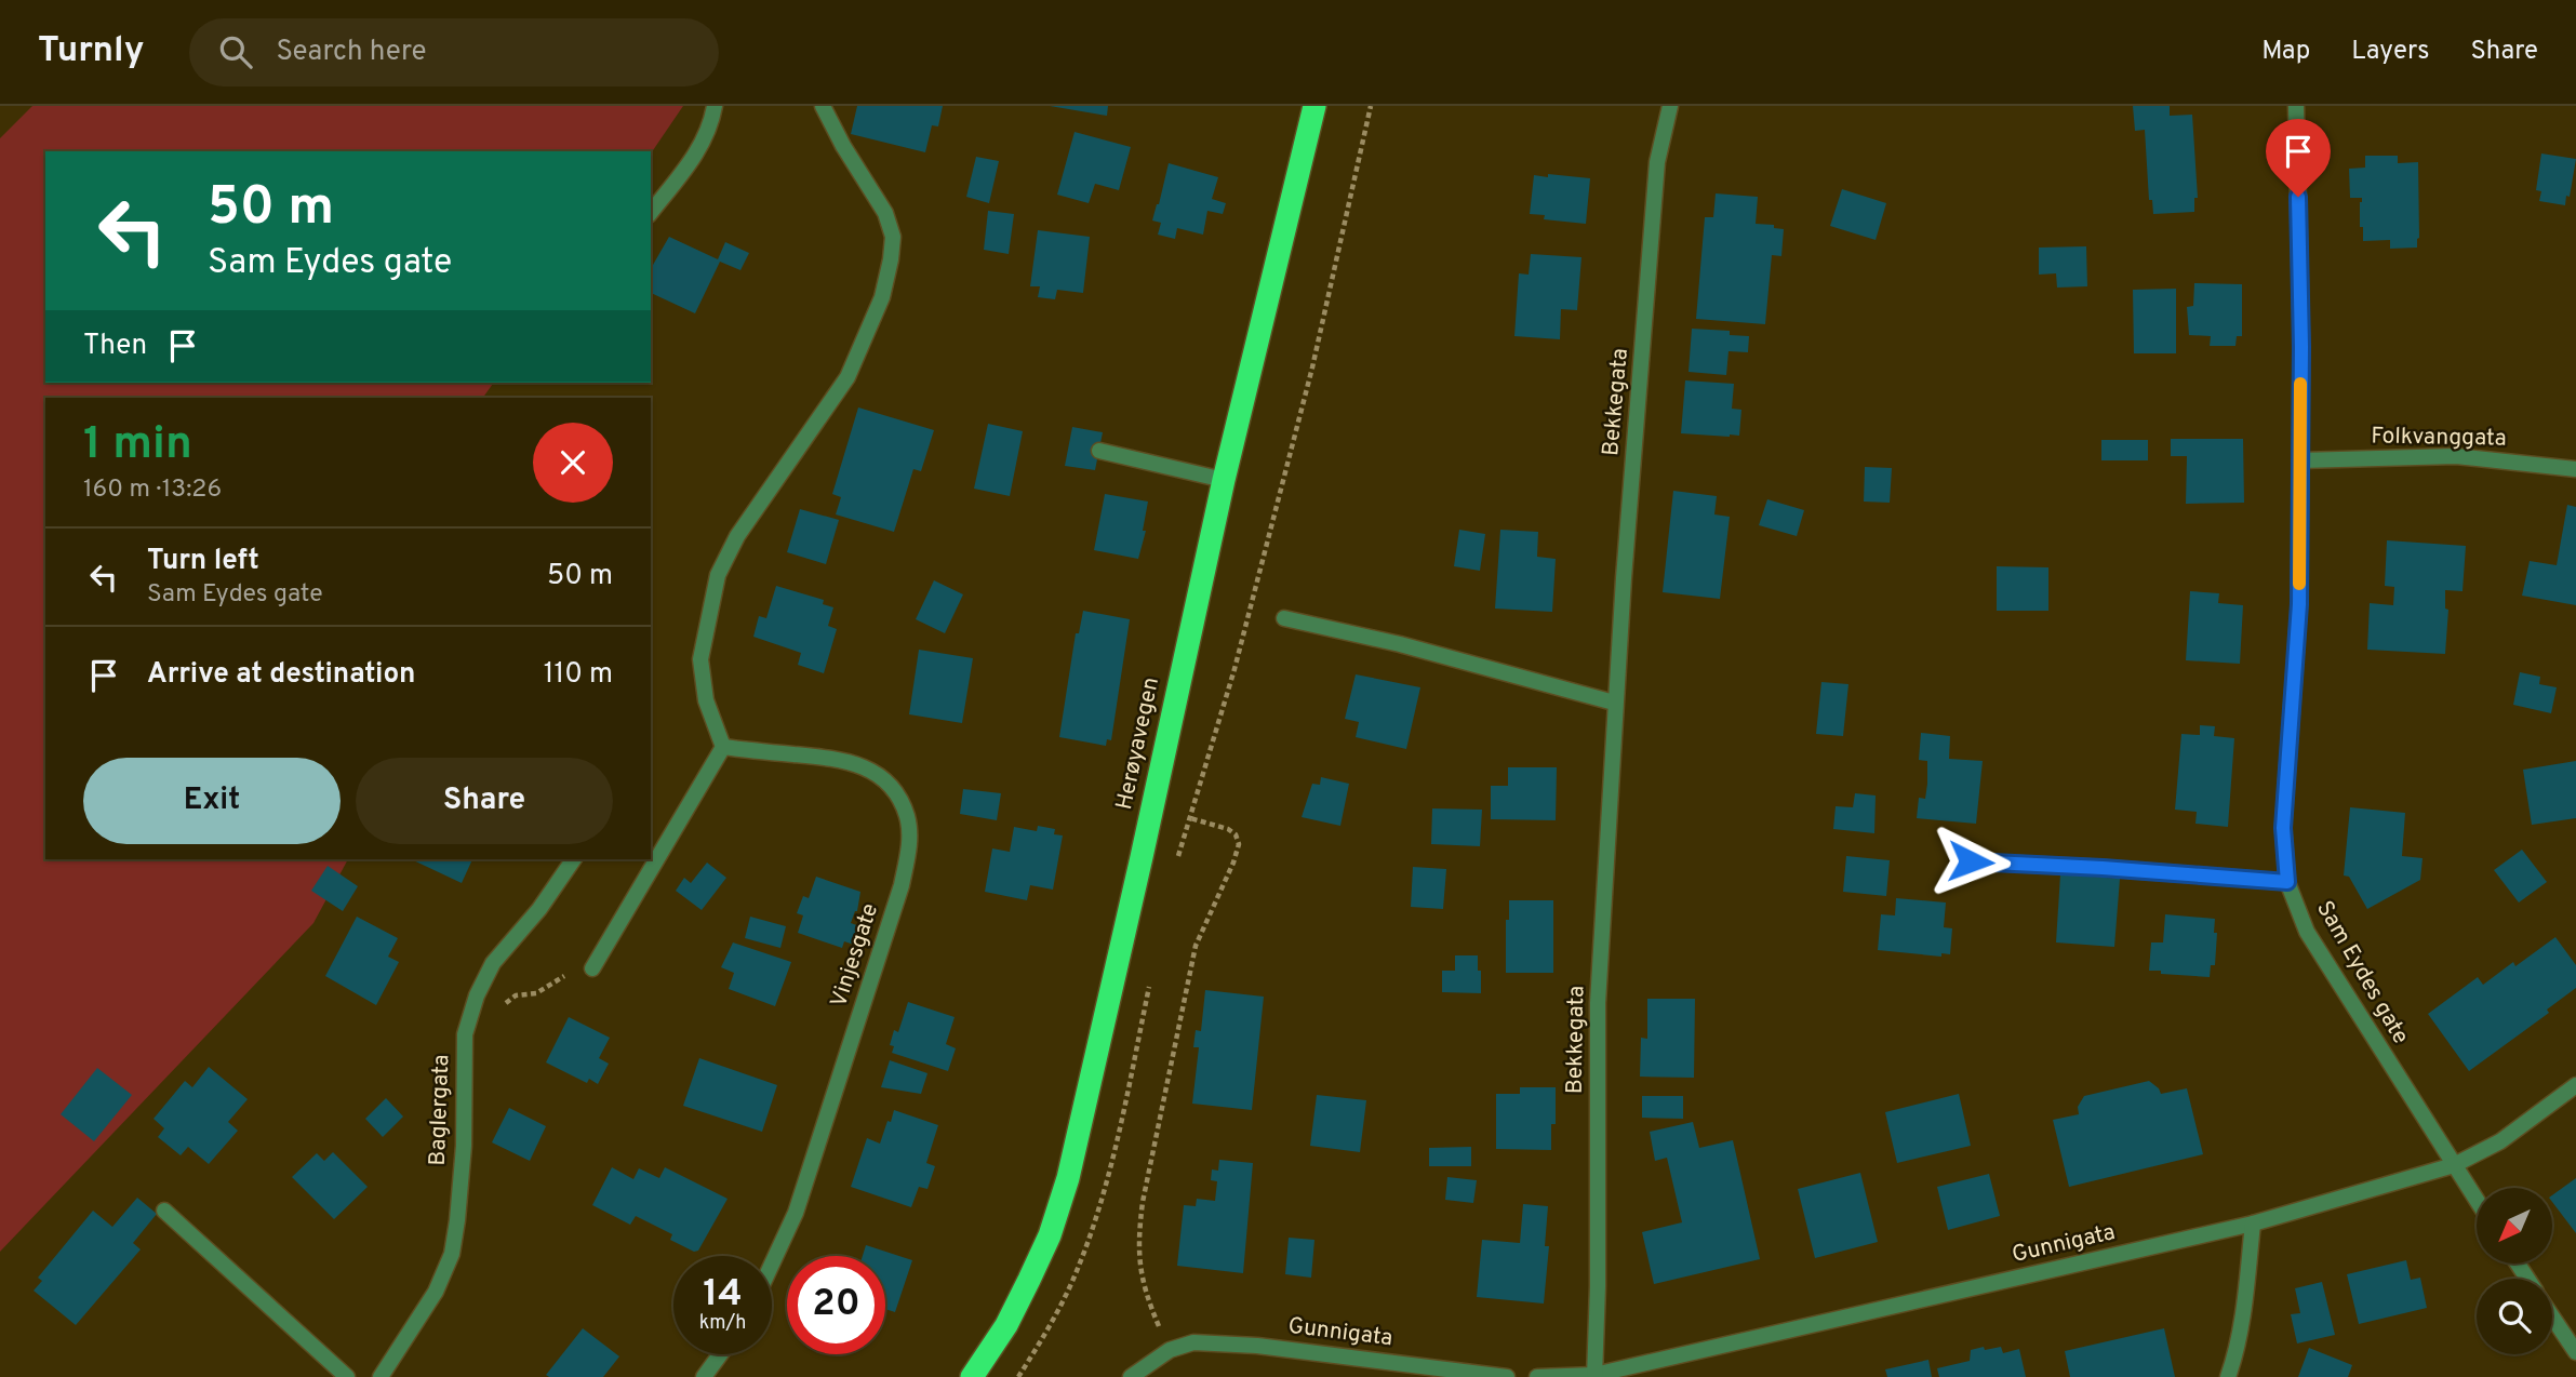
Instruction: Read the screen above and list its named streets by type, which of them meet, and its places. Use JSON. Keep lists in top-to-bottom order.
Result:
{
  "streets": {
    "highway": ["Herøyavegen"],
    "street": [
      "Bekkegata",
      "Folkvanggata",
      "Vinjesgate",
      "Sam Eydes gate",
      "Baglergata",
      "Gunnigata"
    ]
  },
  "crossings": [
    ["Bekkegata", "Gunnigata"],
    ["Folkvanggata", "Sam Eydes gate"],
    ["Sam Eydes gate", "Gunnigata"]
  ],
  "north": "bottom left",
  "page": {
    "header": "Turnly",
    "search": "Search here",
    "nav": ["Map", "Layers", "Share"],
    "turn": ["50 m", "Sam Eydes gate"],
    "then": "Then",
    "heading": ["1 min", "160 m · 13:26"],
    "list": [
      {
        "name": "Turn left",
        "note": "Sam Eydes gate",
        "value": "50 m"
      },
      {
        "name": "Arrive at destination",
        "value": "110 m"
      }
    ],
    "buttons": ["Exit", "Share"],
    "speed": "14 km/h",
    "limit": "20"
  }
}
